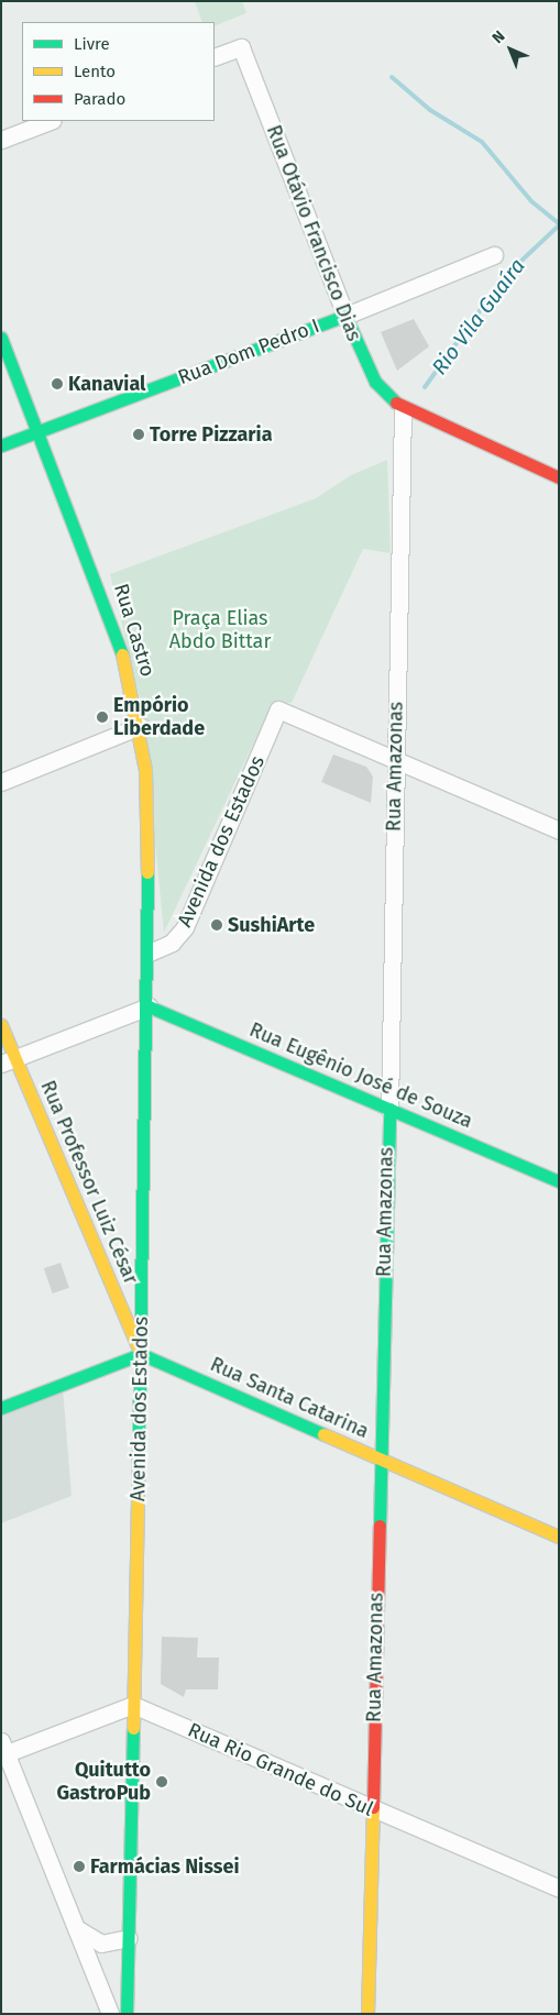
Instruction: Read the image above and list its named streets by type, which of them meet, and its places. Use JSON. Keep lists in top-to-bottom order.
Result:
{
  "streets": {
    "street": [
      "Rua Otávio Francisco Dias",
      "Rua Dom Pedro I",
      "Rua Castro",
      "Rua Amazonas",
      "Avenida dos Estados",
      "Rua Eugênio José de Souza",
      "Rua Professor Luiz César",
      "Rua Santa Catarina",
      "Rua Rio Grande do Sul"
    ]
  },
  "crossings": [
    ["Rua Otávio Francisco Dias", "Rua Dom Pedro I"],
    ["Rua Otávio Francisco Dias", "Rua Amazonas"],
    ["Rua Dom Pedro I", "Rua Castro"],
    ["Rua Castro", "Avenida dos Estados"],
    ["Rua Amazonas", "Avenida dos Estados"],
    ["Rua Amazonas", "Rua Eugênio José de Souza"],
    ["Rua Amazonas", "Rua Santa Catarina"],
    ["Rua Amazonas", "Rua Rio Grande do Sul"],
    ["Avenida dos Estados", "Rua Eugênio José de Souza"],
    ["Avenida dos Estados", "Rua Professor Luiz César"],
    ["Avenida dos Estados", "Rua Santa Catarina"],
    ["Avenida dos Estados", "Rua Rio Grande do Sul"],
    ["Rua Professor Luiz César", "Rua Santa Catarina"]
  ],
  "water": ["Rio Vila Guaíra"],
  "parks": ["Praça Elias Abdo Bittar"],
  "places": [
    "Kanavial",
    "Torre Pizzaria",
    "Empório Liberdade",
    "SushiArte",
    "Quitutto GastroPub",
    "Farmácias Nissei"
  ],
  "legend": ["Livre", "Lento", "Parado"],
  "north": "top left"
}
